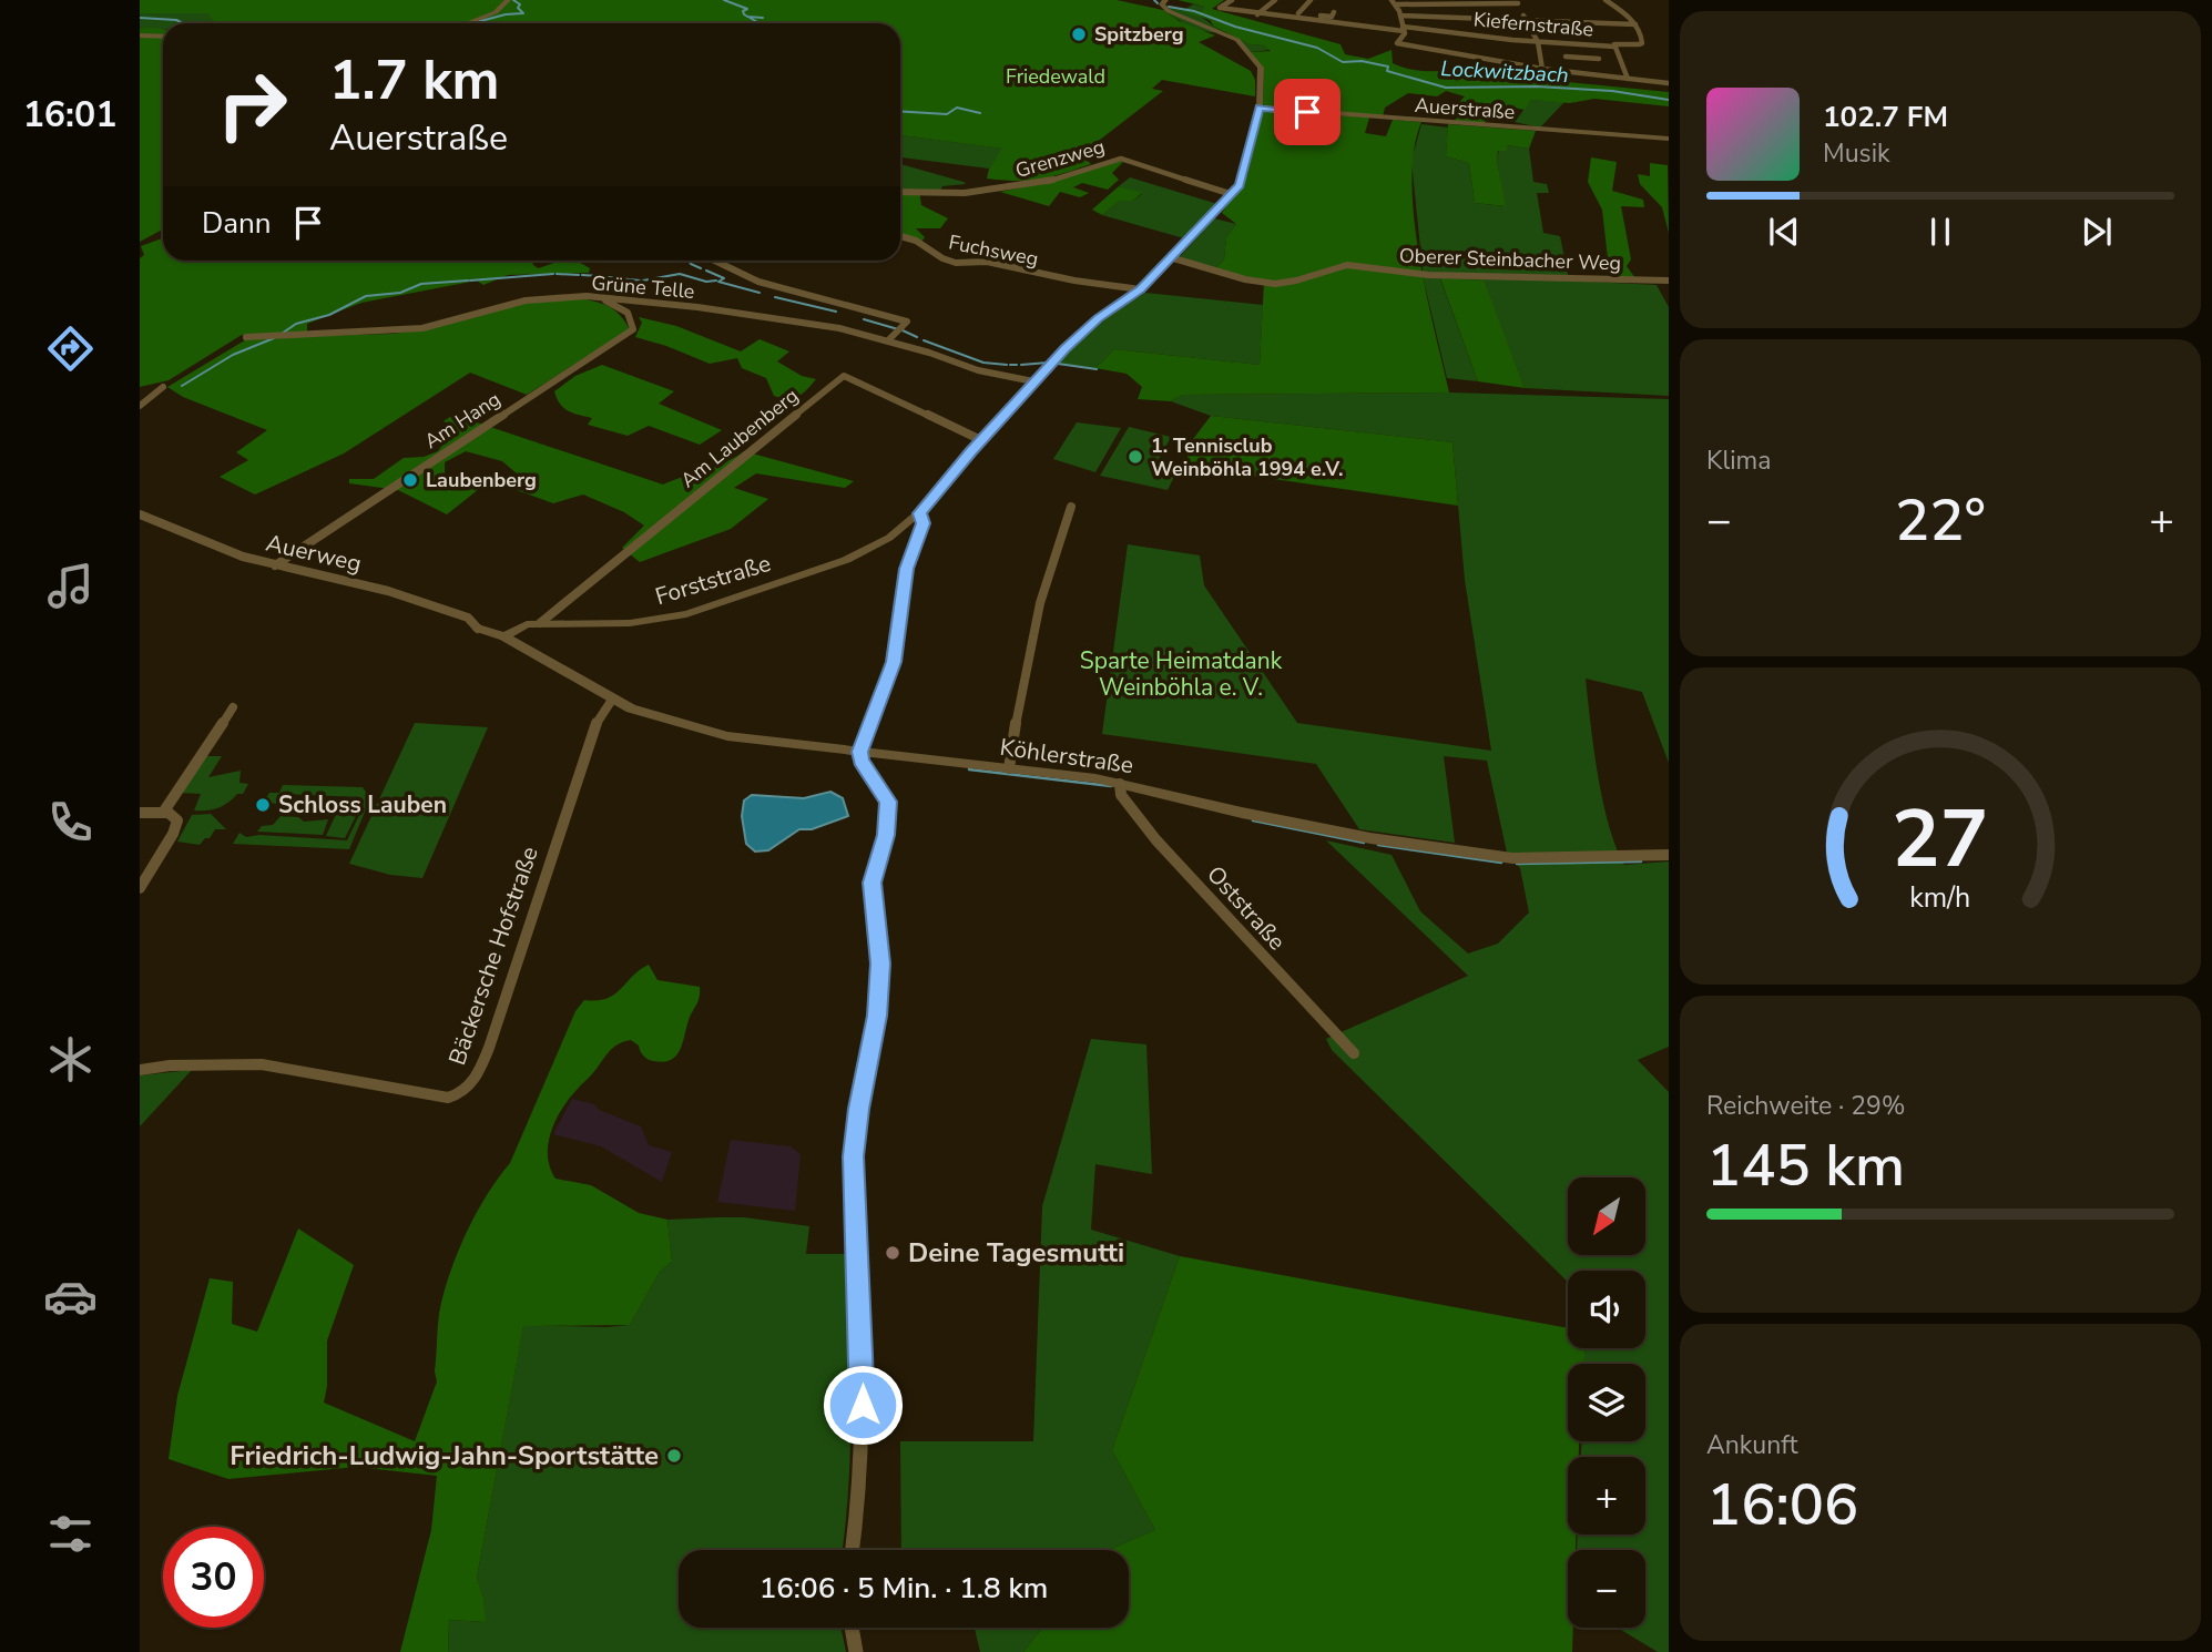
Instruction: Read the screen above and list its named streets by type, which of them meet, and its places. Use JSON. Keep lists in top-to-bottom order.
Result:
{
  "streets": {
    "street": [
      "Kiefernstraße",
      "Auerstraße",
      "Grenzweg",
      "Fuchsweg",
      "Oberer Steinbacher Weg",
      "Grüne Telle",
      "Am Hang",
      "Am Laubenberg",
      "Auerweg",
      "Forststraße",
      "Köhlerstraße",
      "Oststraße",
      "Bäckersche Hofstraße"
    ]
  },
  "crossings": [
    ["Fuchsweg", "Forststraße"],
    ["Oberer Steinbacher Weg", "Forststraße"],
    ["Grüne Telle", "Am Hang"],
    ["Grüne Telle", "Forststraße"],
    ["Am Hang", "Auerweg"],
    ["Am Laubenberg", "Forststraße"],
    ["Auerweg", "Köhlerstraße"],
    ["Forststraße", "Köhlerstraße"],
    ["Köhlerstraße", "Oststraße"],
    ["Köhlerstraße", "Bäckersche Hofstraße"]
  ],
  "water": ["Lockwitzbach"],
  "parks": ["Friedewald", "Sparte Heimatdank Weinböhla e. V."],
  "places": [
    "Spitzberg",
    "1. Tennisclub Weinböhla 1994 e.V.",
    "Laubenberg",
    "Schloss Lauben",
    "Deine Tagesmutti",
    "Friedrich-Ludwig-Jahn-Sportstätte"
  ],
  "north": "bottom left",
  "page": {
    "tabs": "16:01",
    "turn": ["1.7 km", "Auerstraße"],
    "song": ["102.7 FM", "Musik"],
    "then": "Dann",
    "tile": [
      "Klima",
      ["Reichweite · 29%", "145 km"],
      ["Ankunft", "16:06"]
    ],
    "heat": ["−", "22°", "+"],
    "map_buttons": ["+", "−"],
    "limit": "30",
    "trip": "16:06 · 5 Min. · 1.8 km",
    "gauge": ["27", "km/h"]
  }
}
